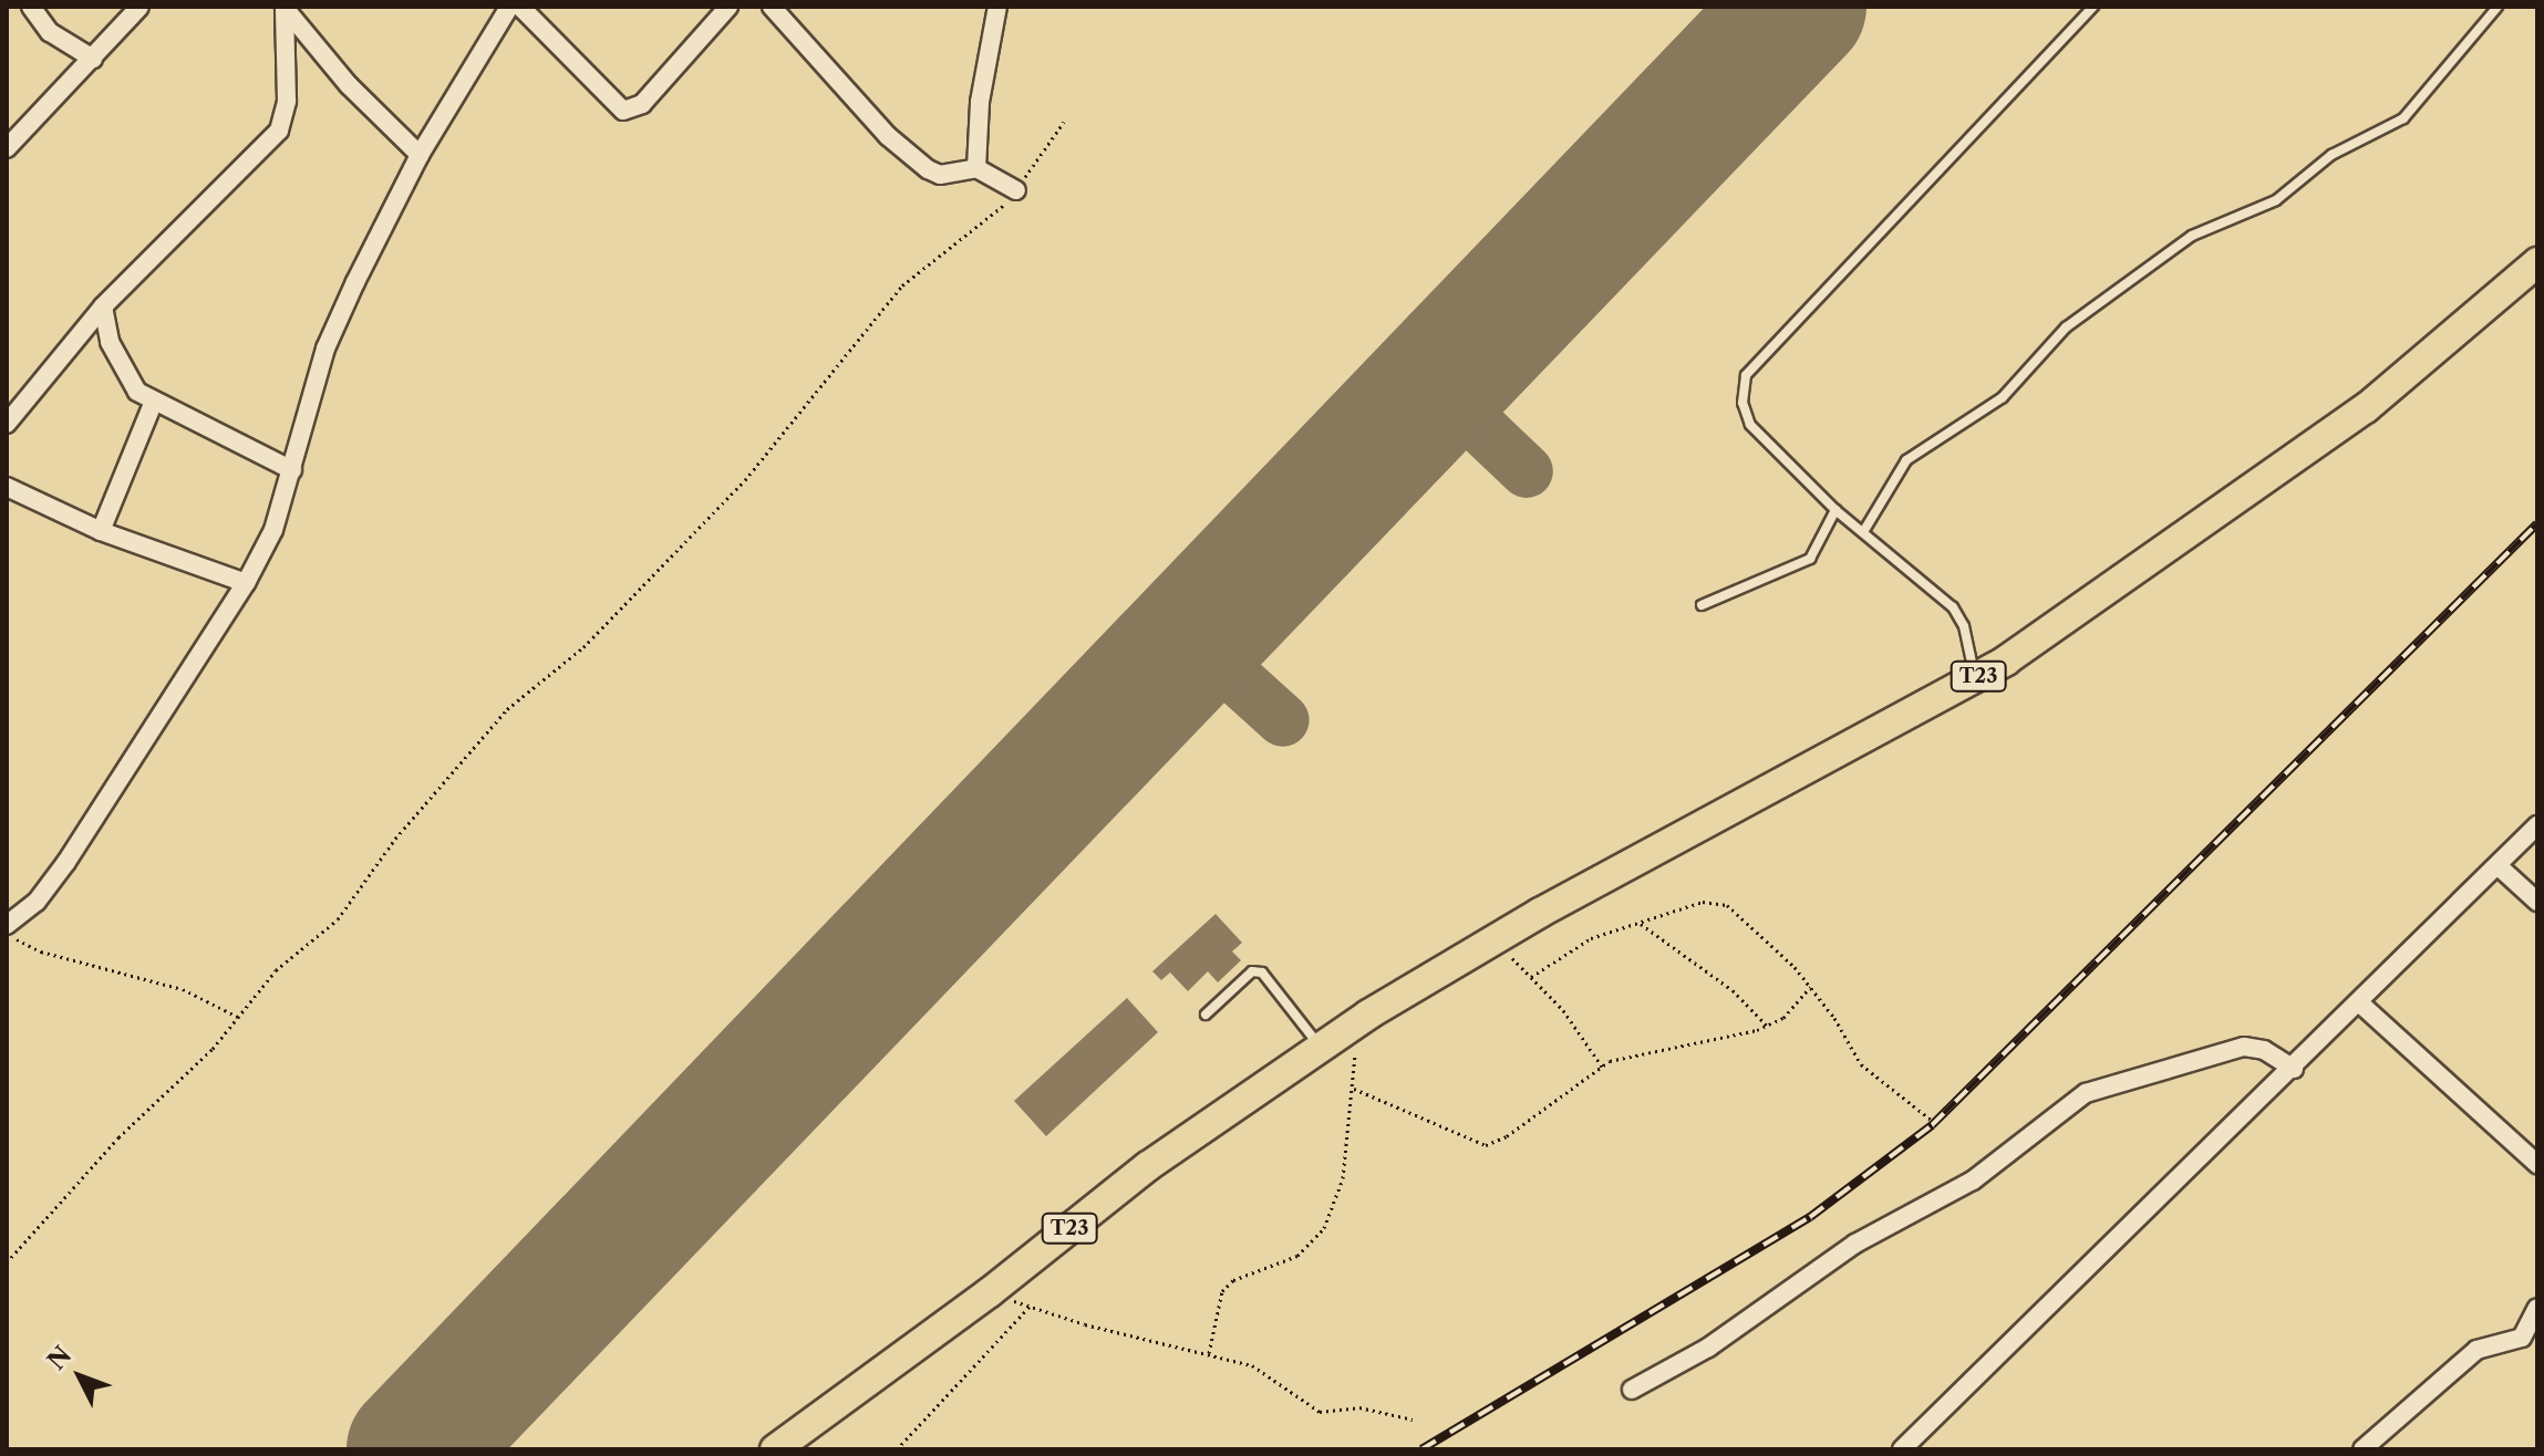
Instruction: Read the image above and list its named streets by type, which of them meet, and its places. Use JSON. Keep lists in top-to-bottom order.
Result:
{
  "streets": {
    "main road": ["T23"]
  },
  "north": "top left"
}
